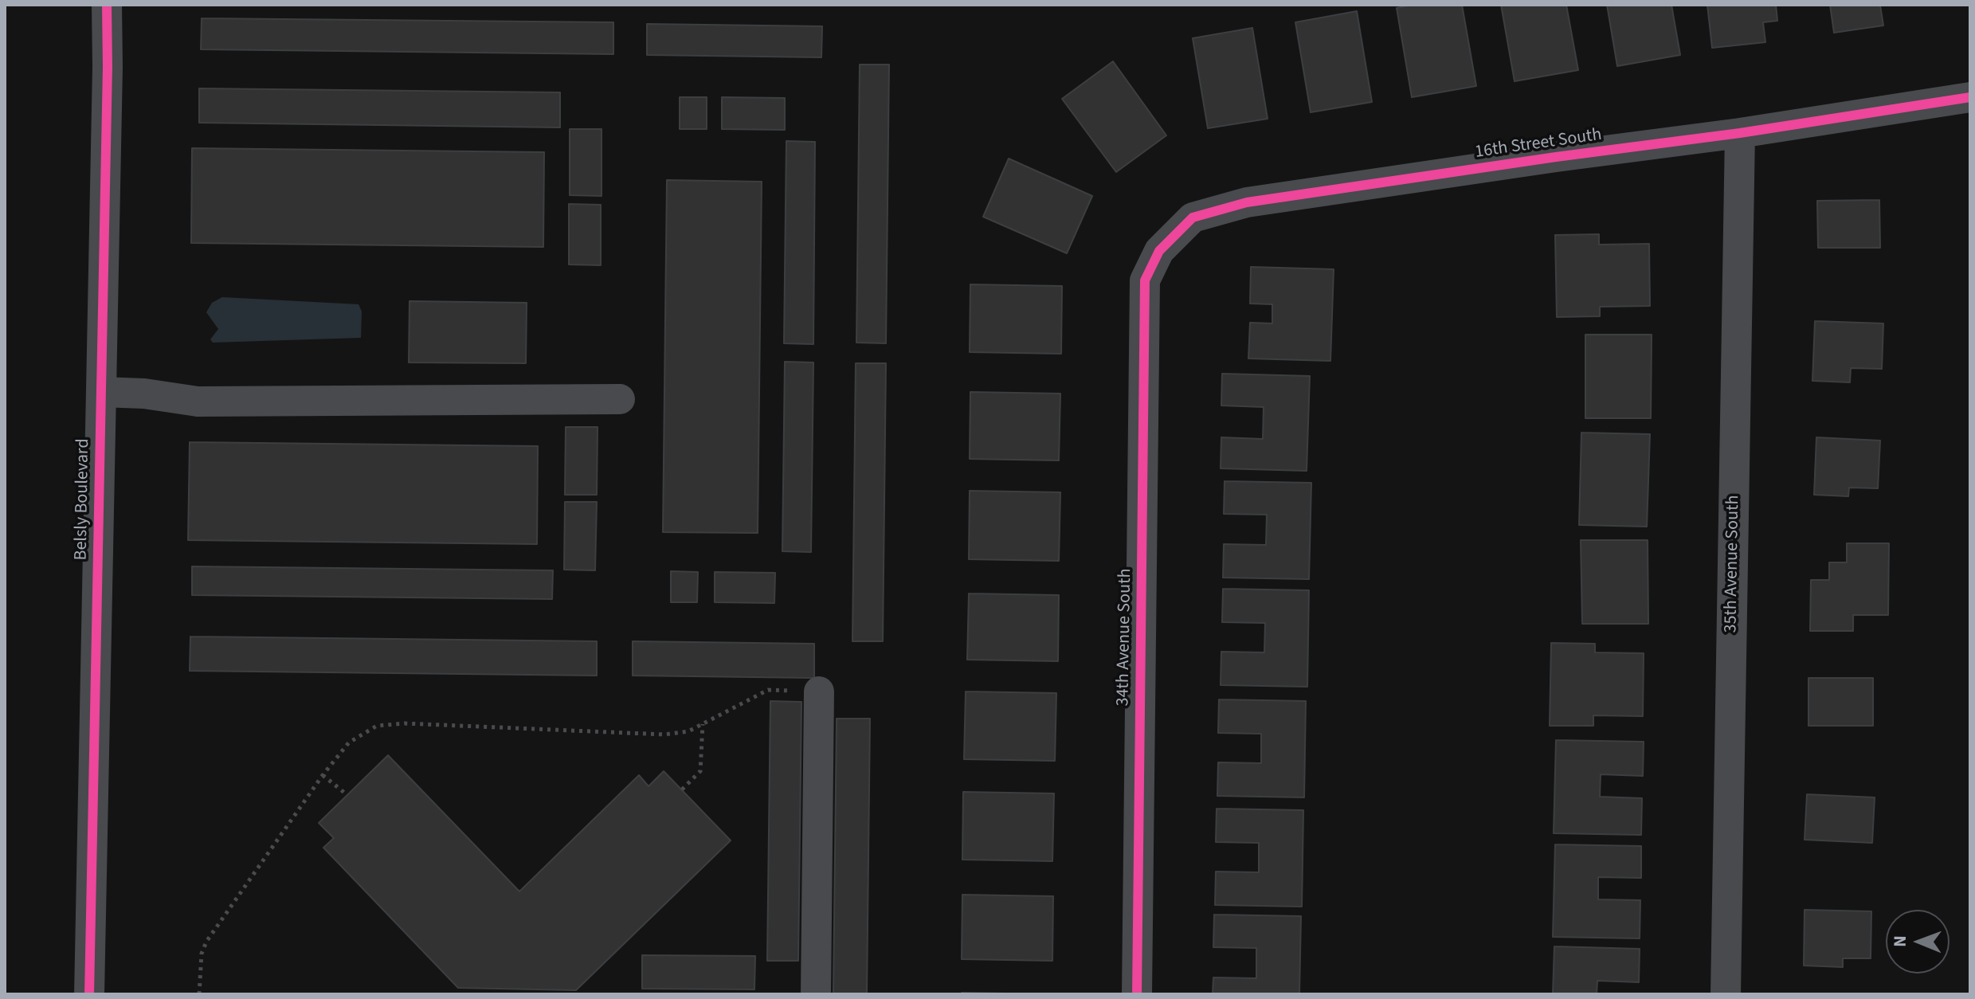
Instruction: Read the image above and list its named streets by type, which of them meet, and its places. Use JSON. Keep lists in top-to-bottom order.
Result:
{
  "streets": {
    "street": [
      "16th Street South",
      "Belsly Boulevard",
      "35th Avenue South",
      "34th Avenue South"
    ]
  },
  "crossings": [
    ["16th Street South", "35th Avenue South"],
    ["16th Street South", "34th Avenue South"]
  ],
  "north": "left"
}
